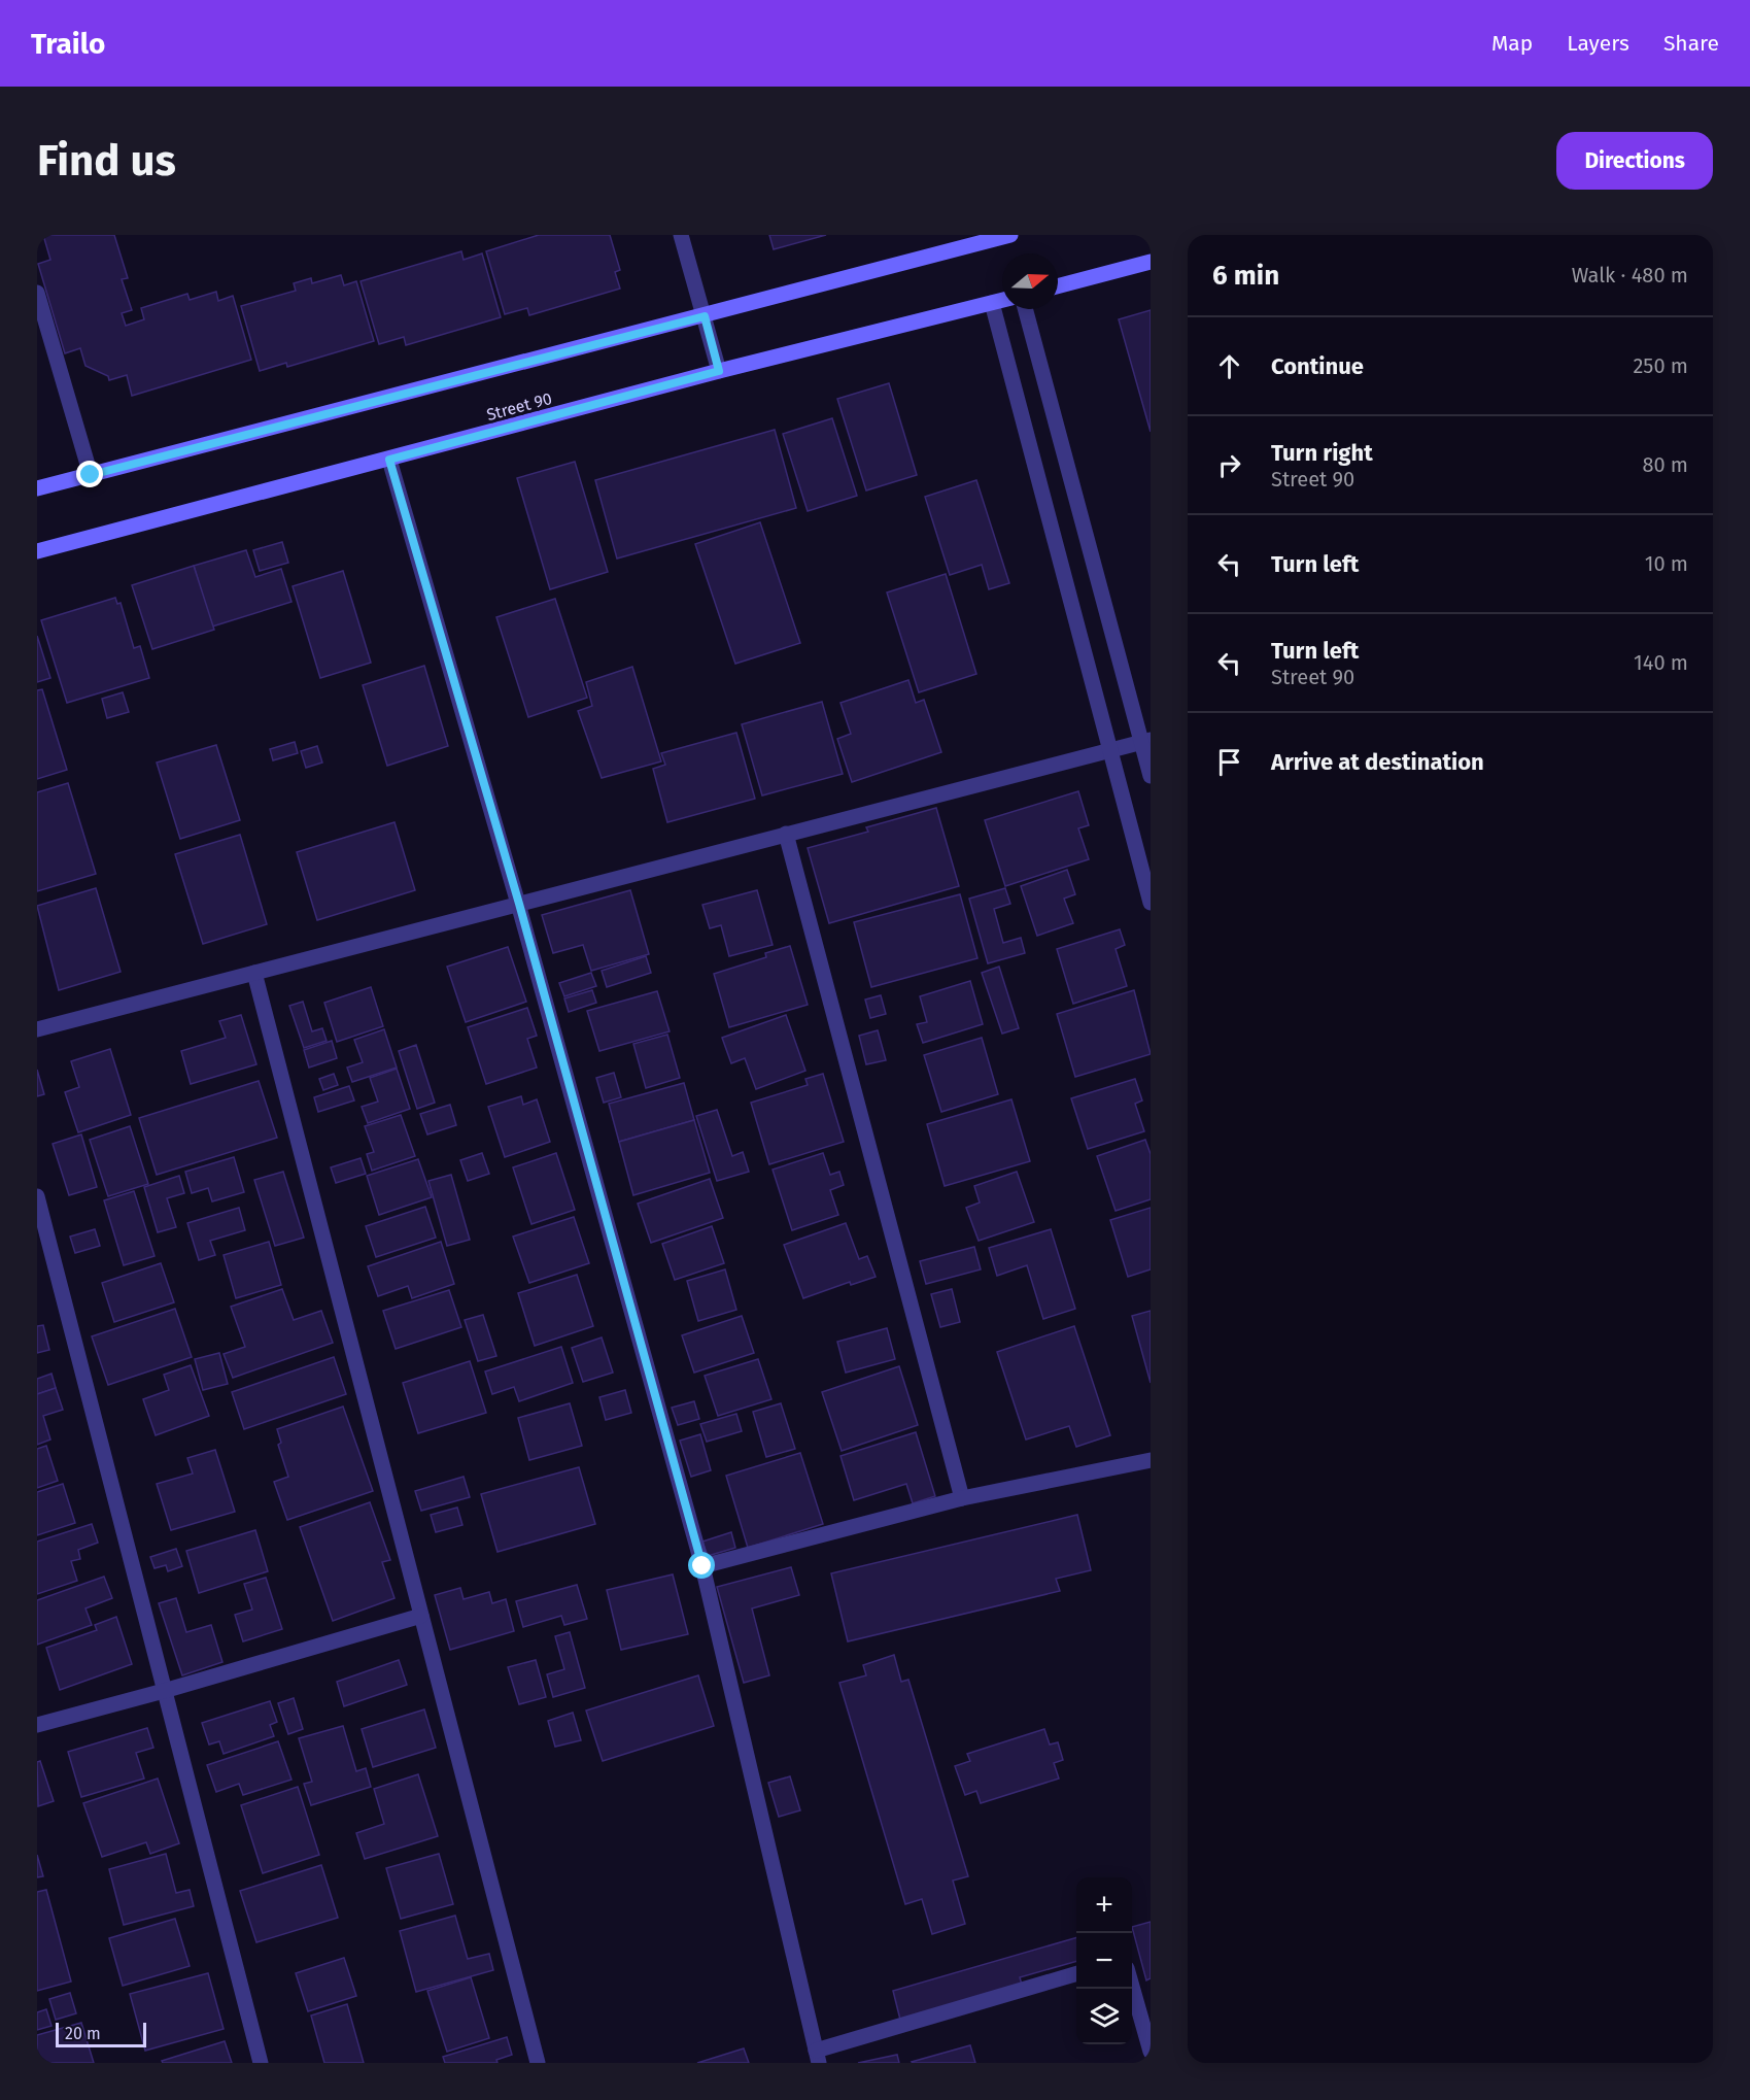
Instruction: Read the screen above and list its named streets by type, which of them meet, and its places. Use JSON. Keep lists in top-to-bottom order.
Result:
{
  "streets": {
    "main road": ["Street 90"]
  },
  "scale_bar": "20 m",
  "north": "right",
  "page": {
    "header": "Trailo",
    "nav": ["Map", "Layers", "Share"],
    "buttons": "Directions",
    "title": "Find us",
    "heading": ["6 min", "Walk · 480 m"],
    "list": [
      ["Continue", "250 m"],
      ["Turn right", "Street 90", "80 m"],
      ["Turn left", "10 m"],
      ["Turn left", "Street 90", "140 m"],
      "Arrive at destination"
    ],
    "map_buttons": ["+", "−"],
    "scale": "20 m"
  }
}
